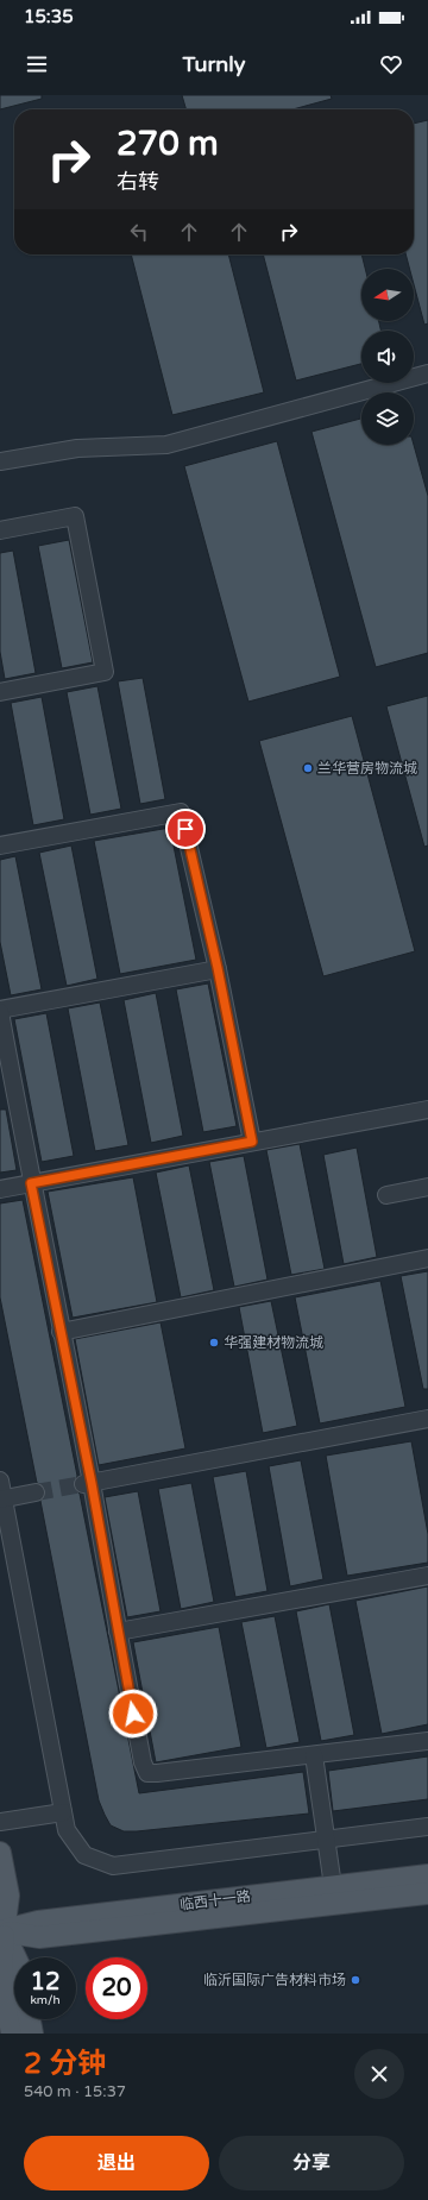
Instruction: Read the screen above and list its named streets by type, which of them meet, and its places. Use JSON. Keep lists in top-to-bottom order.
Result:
{
  "streets": {
    "main road": ["临西十一路"]
  },
  "places": ["兰华营房物流城", "华强建材物流城", "临沂国际广告材料市场"],
  "north": "left",
  "page": {
    "status": "15:35",
    "header": "Turnly",
    "turn": ["270 m", "右转"],
    "speed": "12 km/h",
    "limit": "20",
    "heading": ["2 分钟", "540 m · 15:37"],
    "buttons": ["退出", "分享"]
  }
}
